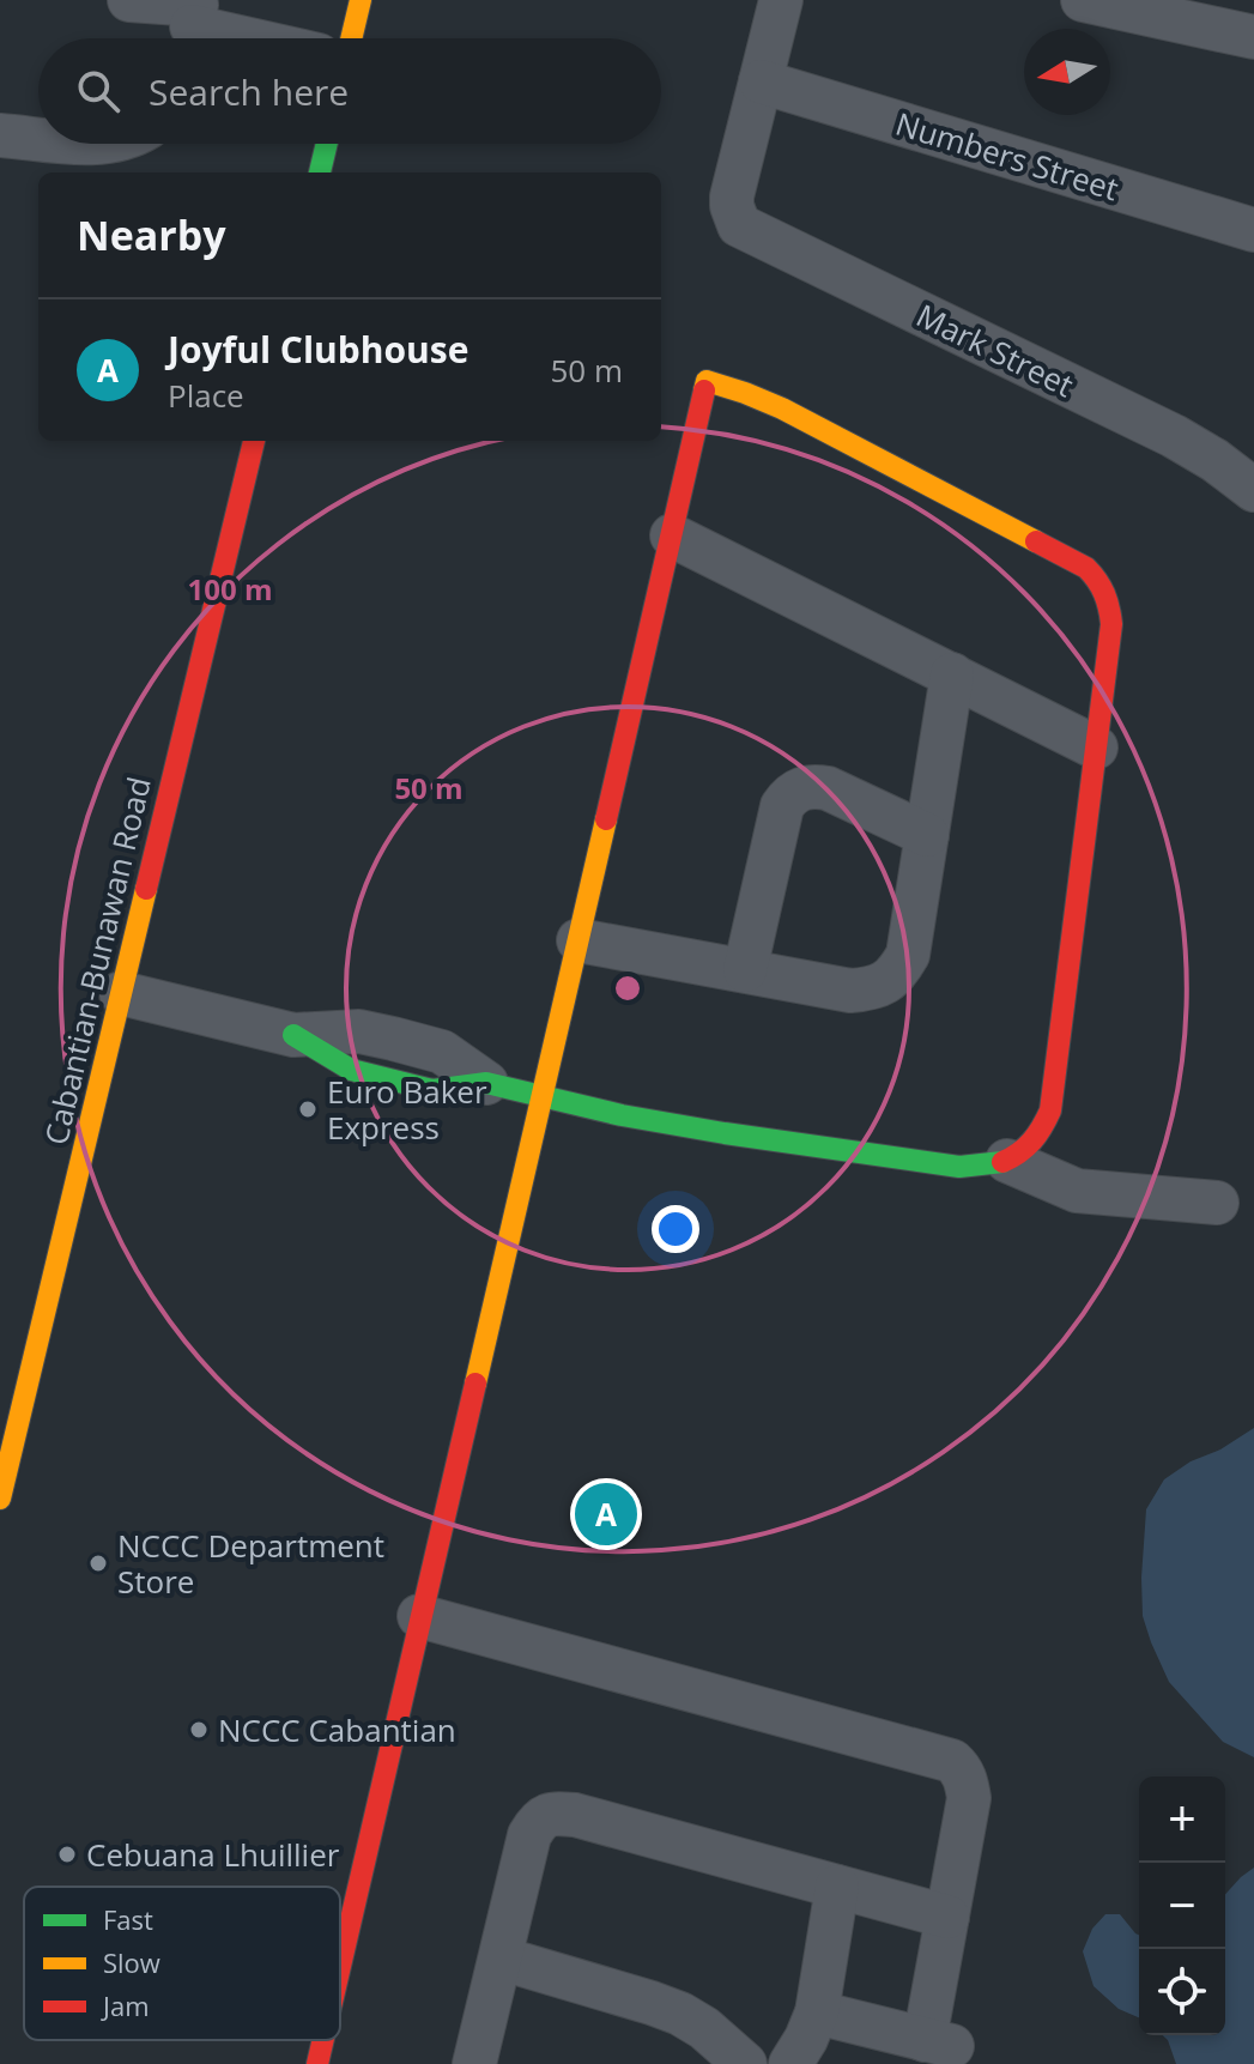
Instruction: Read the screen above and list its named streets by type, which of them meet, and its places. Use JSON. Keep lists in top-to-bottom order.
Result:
{
  "streets": {
    "street": ["Numbers Street", "Mark Street", "Cabantian-Bunawan Road"]
  },
  "crossings": [
    ["Numbers Street", "Mark Street"]
  ],
  "places": [
    "Euro Baker Express",
    "NCCC Department Store",
    "NCCC Cabantian",
    "Cebuana Lhuillier"
  ],
  "legend": ["Fast", "Slow", "Jam"],
  "north": "left",
  "page": {
    "search": "Search here",
    "heading": "Nearby",
    "list": [
      {
        "mark": "A",
        "name": "Joyful Clubhouse",
        "note": "Place",
        "value": "50 m"
      }
    ],
    "pins": "A",
    "map_buttons": ["+", "−"]
  },
  "rings": ["100 m", "50 m"]
}
